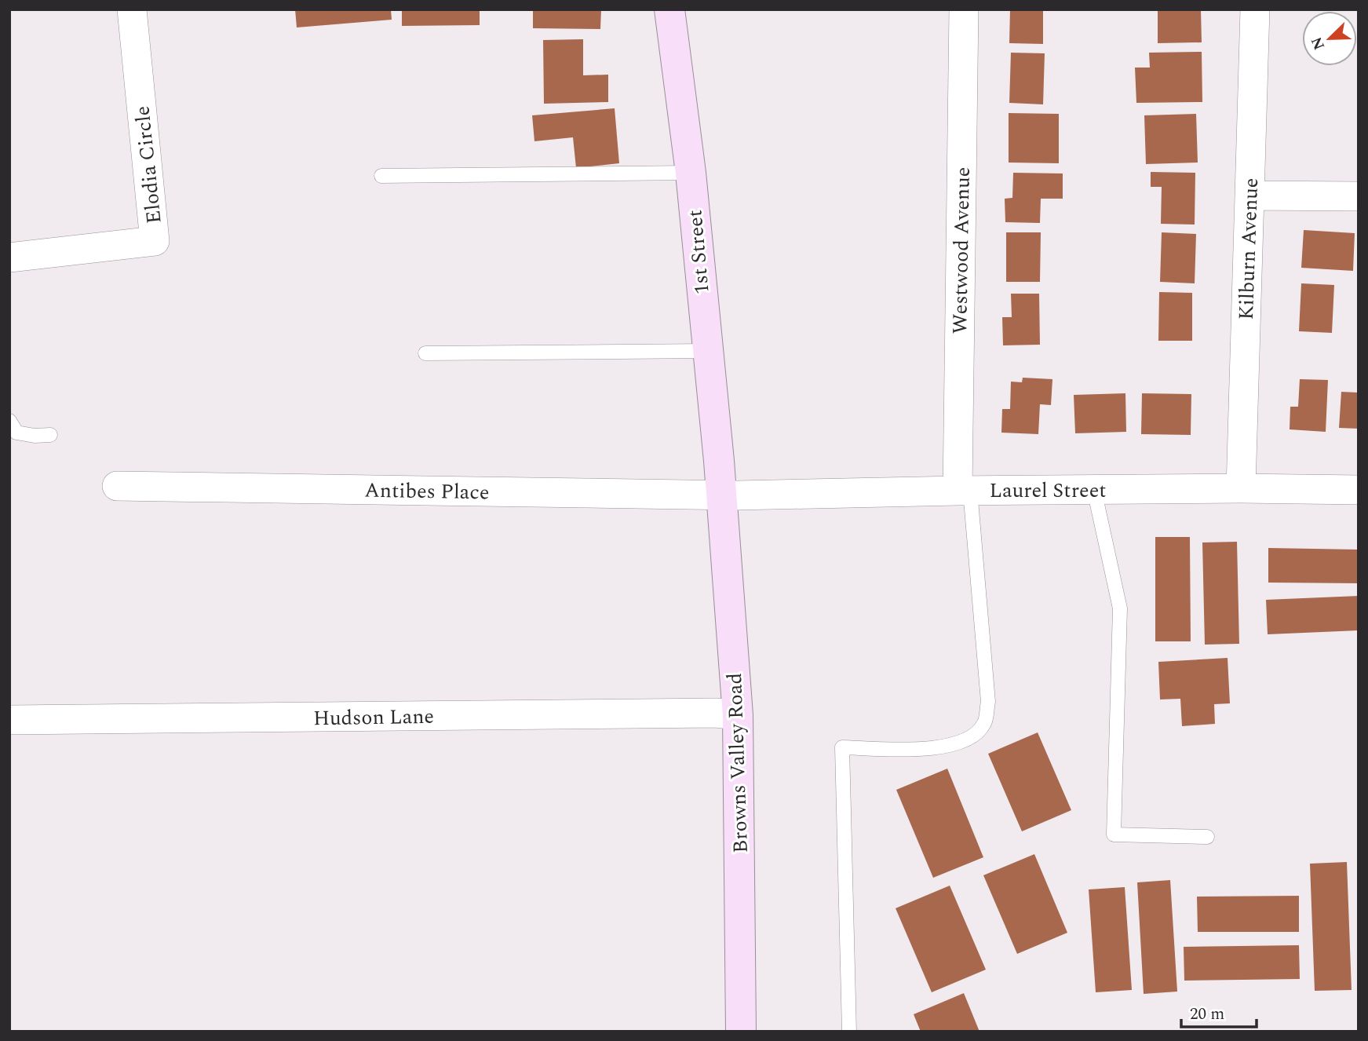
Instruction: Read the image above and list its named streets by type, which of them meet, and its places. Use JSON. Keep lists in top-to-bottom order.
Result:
{
  "streets": {
    "main road": ["1st Street", "Browns Valley Road"],
    "street": [
      "Elodia Circle",
      "Kilburn Avenue",
      "Westwood Avenue",
      "Laurel Street",
      "Antibes Place",
      "Hudson Lane"
    ]
  },
  "crossings": [
    ["Kilburn Avenue", "Laurel Street"],
    ["Westwood Avenue", "Laurel Street"],
    ["1st Street", "Laurel Street"],
    ["1st Street", "Antibes Place"],
    ["1st Street", "Browns Valley Road"],
    ["Laurel Street", "Antibes Place"],
    ["Laurel Street", "Browns Valley Road"],
    ["Antibes Place", "Browns Valley Road"],
    ["Hudson Lane", "Browns Valley Road"]
  ],
  "scale_bar": "20 m",
  "north": "bottom left"
}
